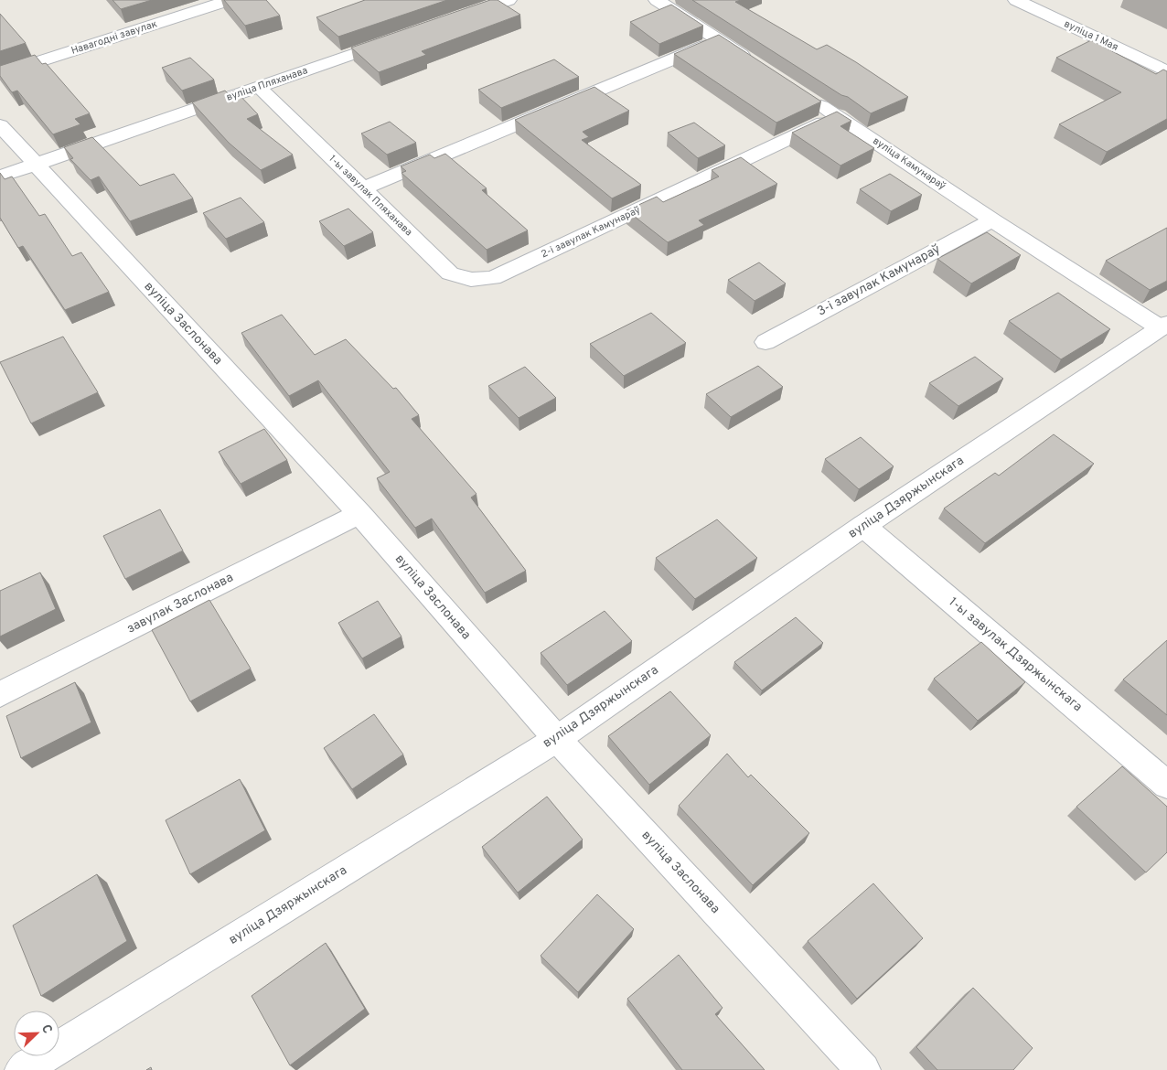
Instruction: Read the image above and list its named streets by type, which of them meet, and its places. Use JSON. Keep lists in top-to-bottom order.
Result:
{
  "streets": {
    "street": [
      "вуліца 1 Мая",
      "Навагодні завулак",
      "вуліца Пляханава",
      "вуліца Камунараў",
      "1-ы завулак Пляханава",
      "2-і завулак Камунараў",
      "3-і завулак Камунараў",
      "вуліца Заслонава",
      "вуліца Дзяржынскага",
      "завулак Заслонава",
      "1-ы завулак Дзяржынскага"
    ]
  },
  "crossings": [
    ["вуліца Пляханава", "1-ы завулак Пляханава"],
    ["вуліца Пляханава", "вуліца Заслонава"],
    ["вуліца Камунараў", "2-і завулак Камунараў"],
    ["вуліца Камунараў", "3-і завулак Камунараў"],
    ["вуліца Камунараў", "вуліца Дзяржынскага"],
    ["1-ы завулак Пляханава", "2-і завулак Камунараў"],
    ["вуліца Заслонава", "вуліца Дзяржынскага"],
    ["вуліца Заслонава", "завулак Заслонава"],
    ["вуліца Дзяржынскага", "1-ы завулак Дзяржынскага"]
  ],
  "north": "top right"
}
